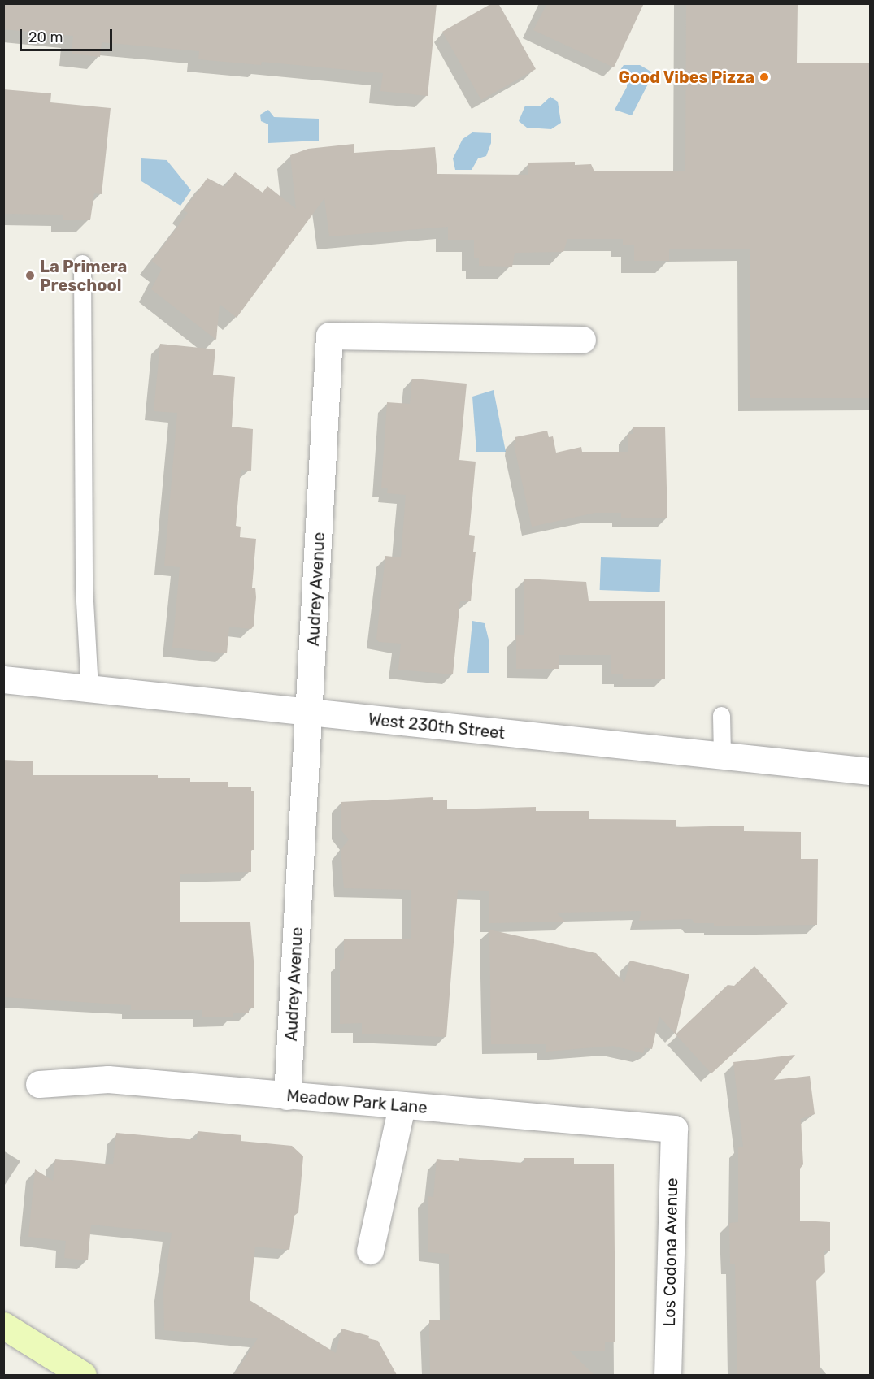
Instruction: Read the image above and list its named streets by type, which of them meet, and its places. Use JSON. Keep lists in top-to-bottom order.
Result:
{
  "streets": {
    "street": [
      "Audrey Avenue",
      "West 230th Street",
      "Meadow Park Lane",
      "Los Codona Avenue"
    ]
  },
  "crossings": [
    ["Audrey Avenue", "West 230th Street"],
    ["Audrey Avenue", "Meadow Park Lane"],
    ["Meadow Park Lane", "Los Codona Avenue"]
  ],
  "places": ["Good Vibes Pizza", "La Primera Preschool"],
  "scale_bar": "20 m"
}
